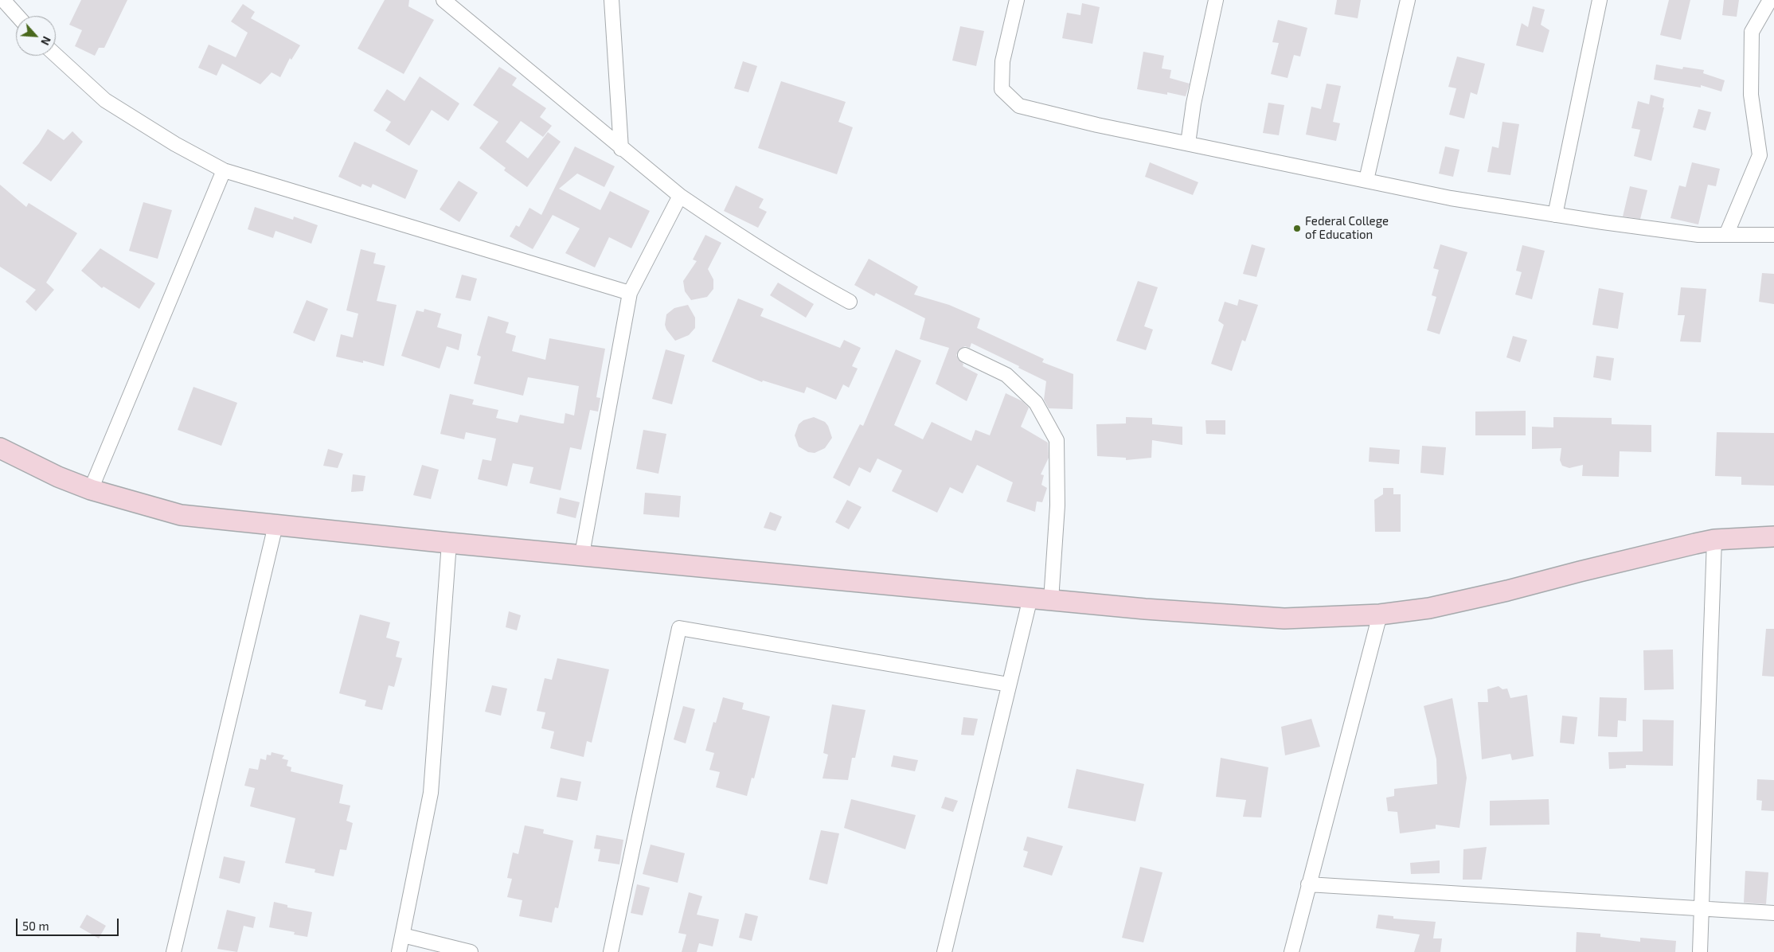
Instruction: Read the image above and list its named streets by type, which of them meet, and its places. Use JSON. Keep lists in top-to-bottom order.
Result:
{
  "places": ["Federal College of Education"],
  "scale_bar": "50 m",
  "north": "bottom right"
}
